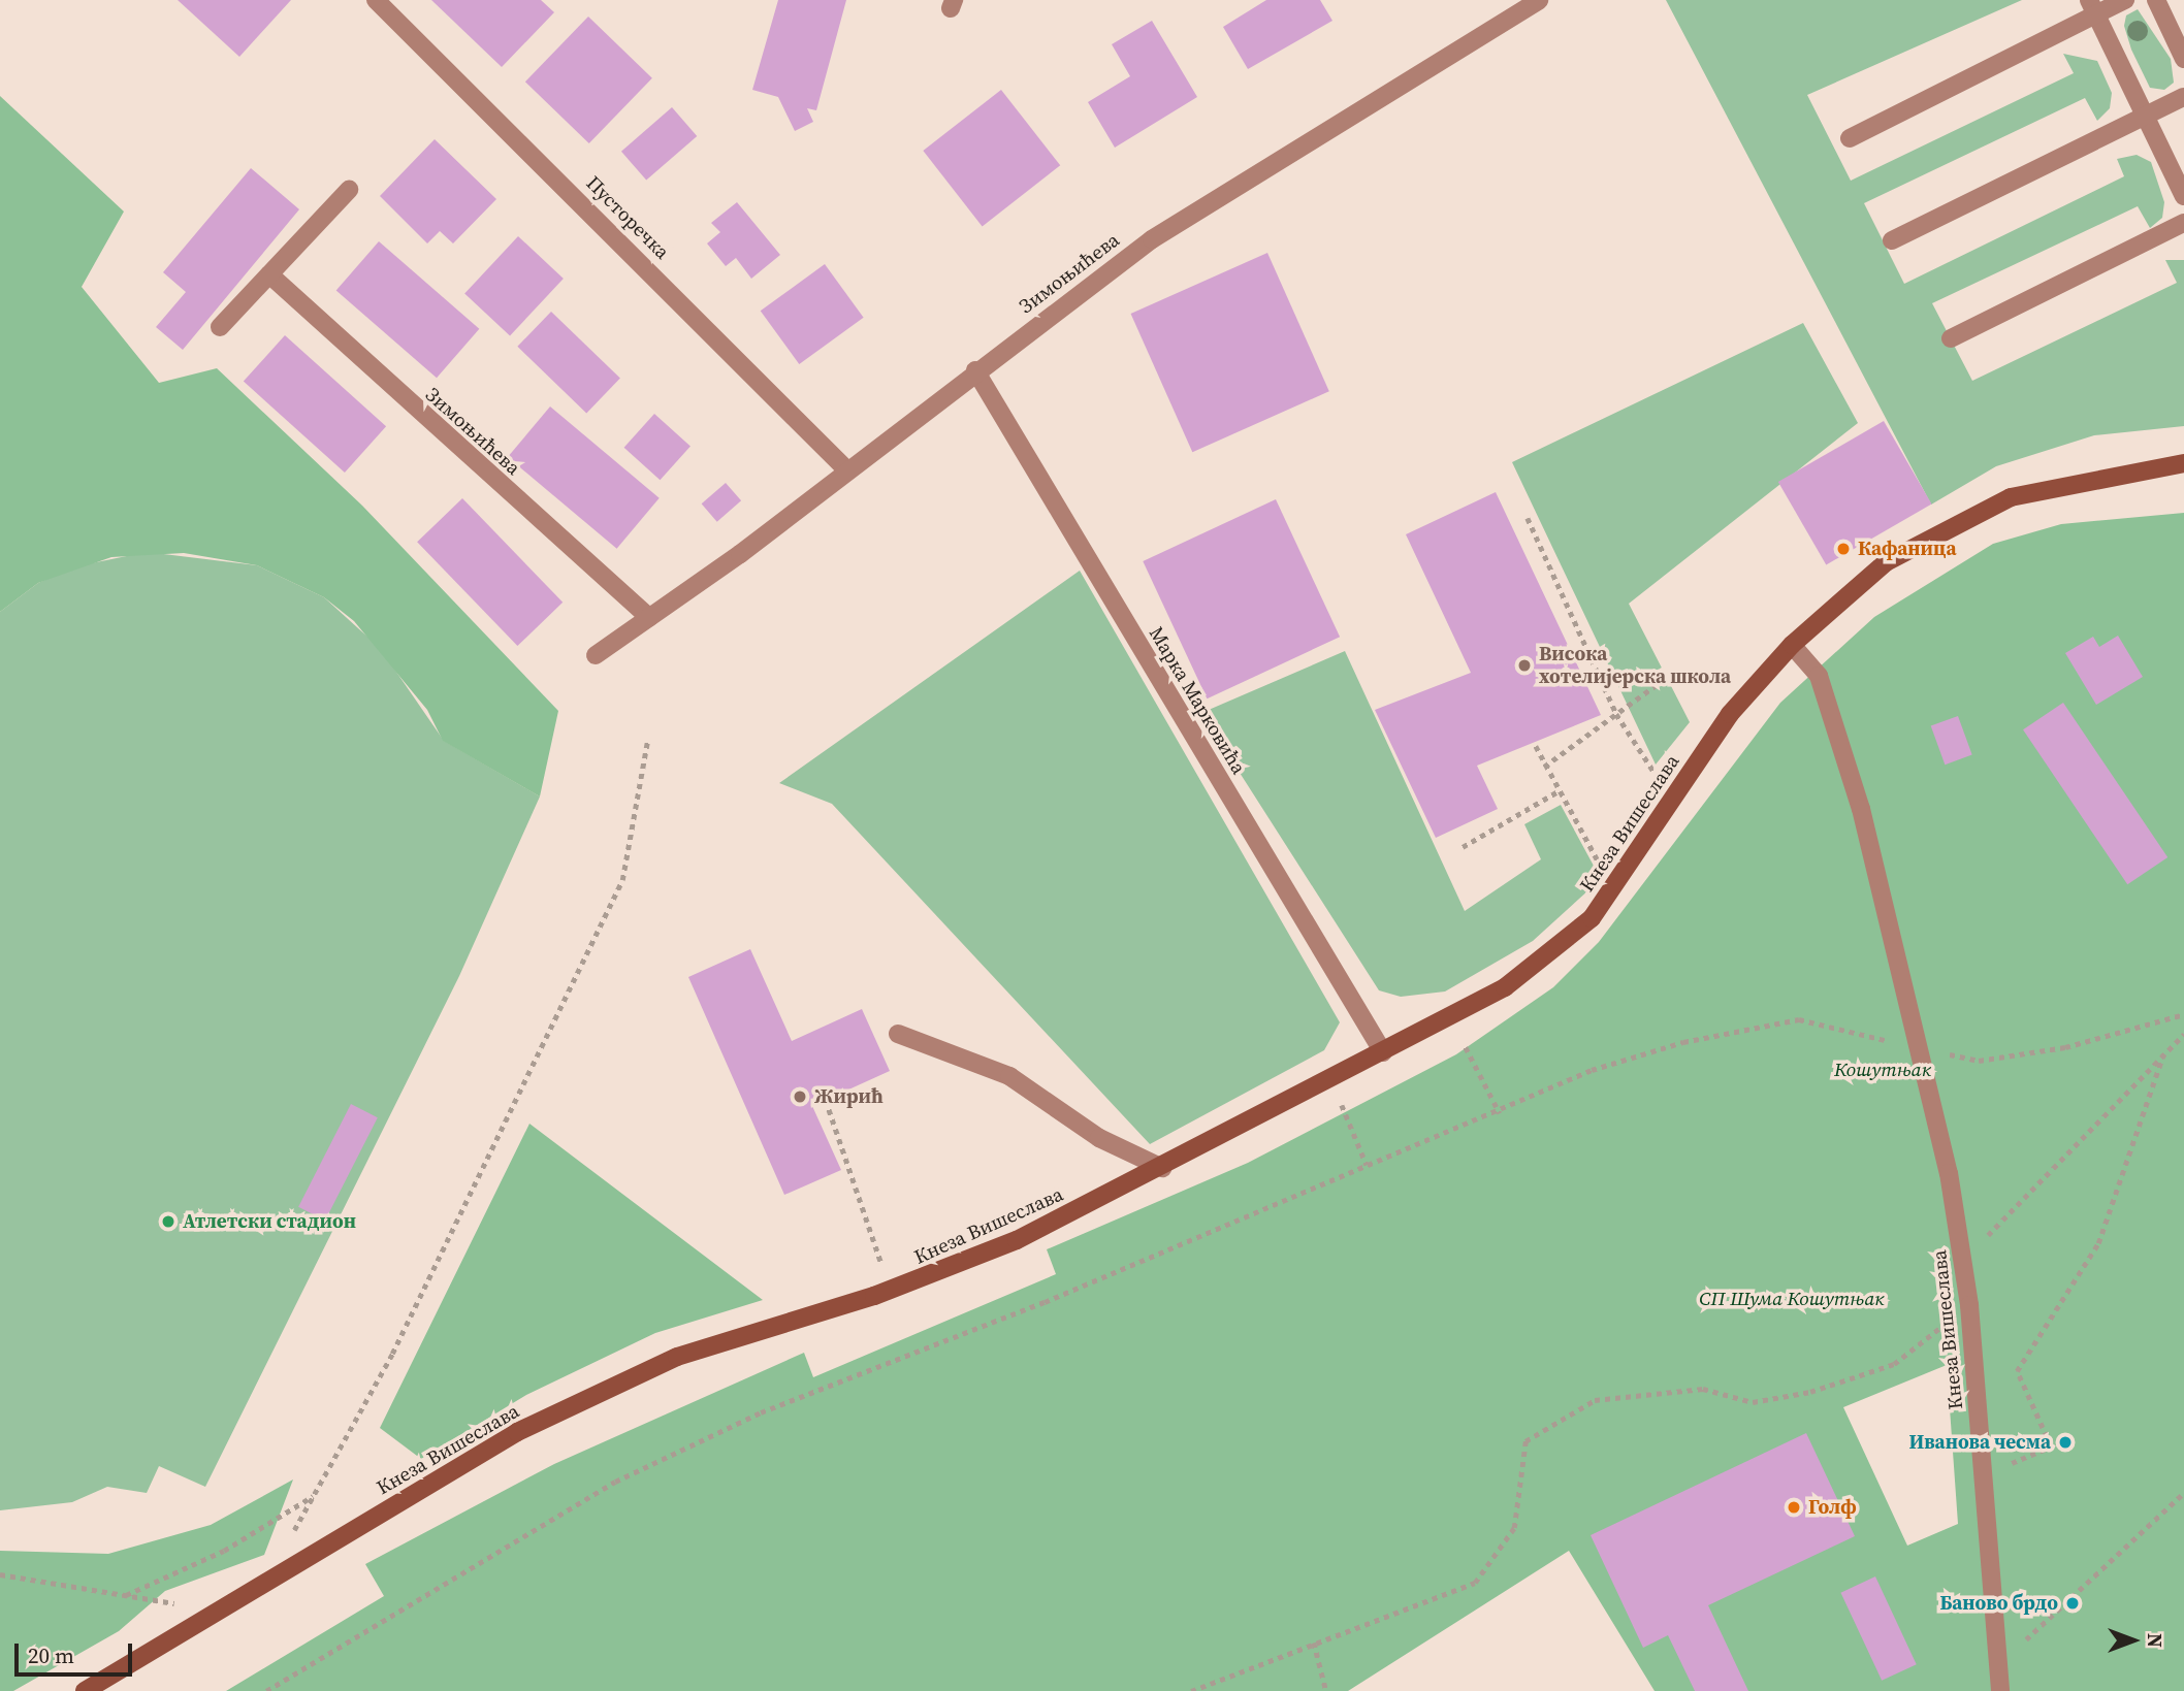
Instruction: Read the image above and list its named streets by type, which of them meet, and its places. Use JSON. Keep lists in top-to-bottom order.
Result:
{
  "streets": {
    "street": [
      "Пусторечка",
      "Зимоњићева",
      "Марка Марковића",
      "Кнеза Вишеслава"
    ]
  },
  "crossings": [
    ["Пусторечка", "Зимоњићева"],
    ["Зимоњићева", "Марка Марковића"],
    ["Марка Марковића", "Кнеза Вишеслава"]
  ],
  "parks": ["Кошутњак", "СП Шума Кошутњак"],
  "places": [
    "Кафаница",
    "Висока хотелијерска школа",
    "Жирић",
    "Атлетски стадион",
    "Иванова чесма",
    "Голф",
    "Баново брдо"
  ],
  "scale_bar": "20 m",
  "north": "right"
}
